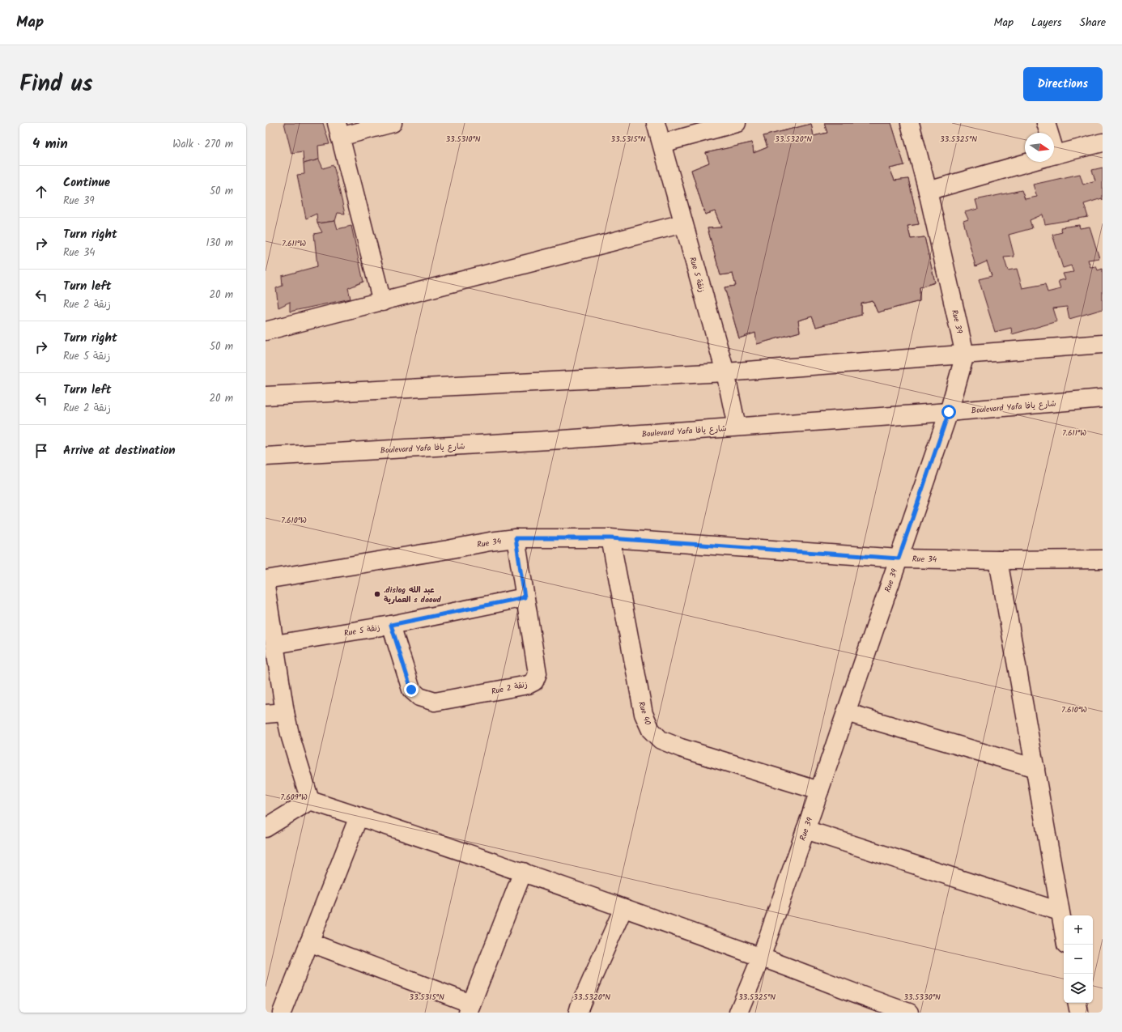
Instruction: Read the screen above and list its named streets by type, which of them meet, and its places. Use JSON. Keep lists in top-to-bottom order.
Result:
{
  "streets": {
    "street": [
      "Rue 5 زنقة",
      "Rue 39",
      "Boulevard Yafa شارع يافا",
      "Rue 34",
      "Rue 2 زنقة",
      "Rue 40"
    ]
  },
  "crossings": [
    ["Rue 5 زنقة", "Boulevard Yafa شارع يافا"],
    ["Rue 5 زنقة", "Rue 2 زنقة"],
    ["Rue 39", "Boulevard Yafa شارع يافا"],
    ["Rue 39", "Rue 34"],
    ["Rue 39", "Rue 40"],
    ["Rue 34", "Rue 2 زنقة"],
    ["Rue 34", "Rue 40"]
  ],
  "places": [".dislog عبد الله العمارية s daoud"],
  "north": "right",
  "page": {
    "header": "Map",
    "nav": ["Map", "Layers", "Share"],
    "title": "Find us",
    "buttons": "Directions",
    "heading": ["4 min", "Walk · 270 m"],
    "list": [
      ["Continue", "Rue 39", "50 m"],
      ["Turn right", "Rue 34", "130 m"],
      ["Turn left", "Rue 2 زنقة", "20 m"],
      ["Turn right", "Rue 5 زنقة", "50 m"],
      ["Turn left", "Rue 2 زنقة", "20 m"],
      "Arrive at destination"
    ],
    "map_buttons": ["+", "−"]
  },
  "coordinates": [
    "33.5310°N",
    "33.5315°N",
    "33.5320°N",
    "33.5325°N",
    "7.611°W",
    "7.610°W",
    "7.609°W",
    "33.5330°N"
  ]
}
